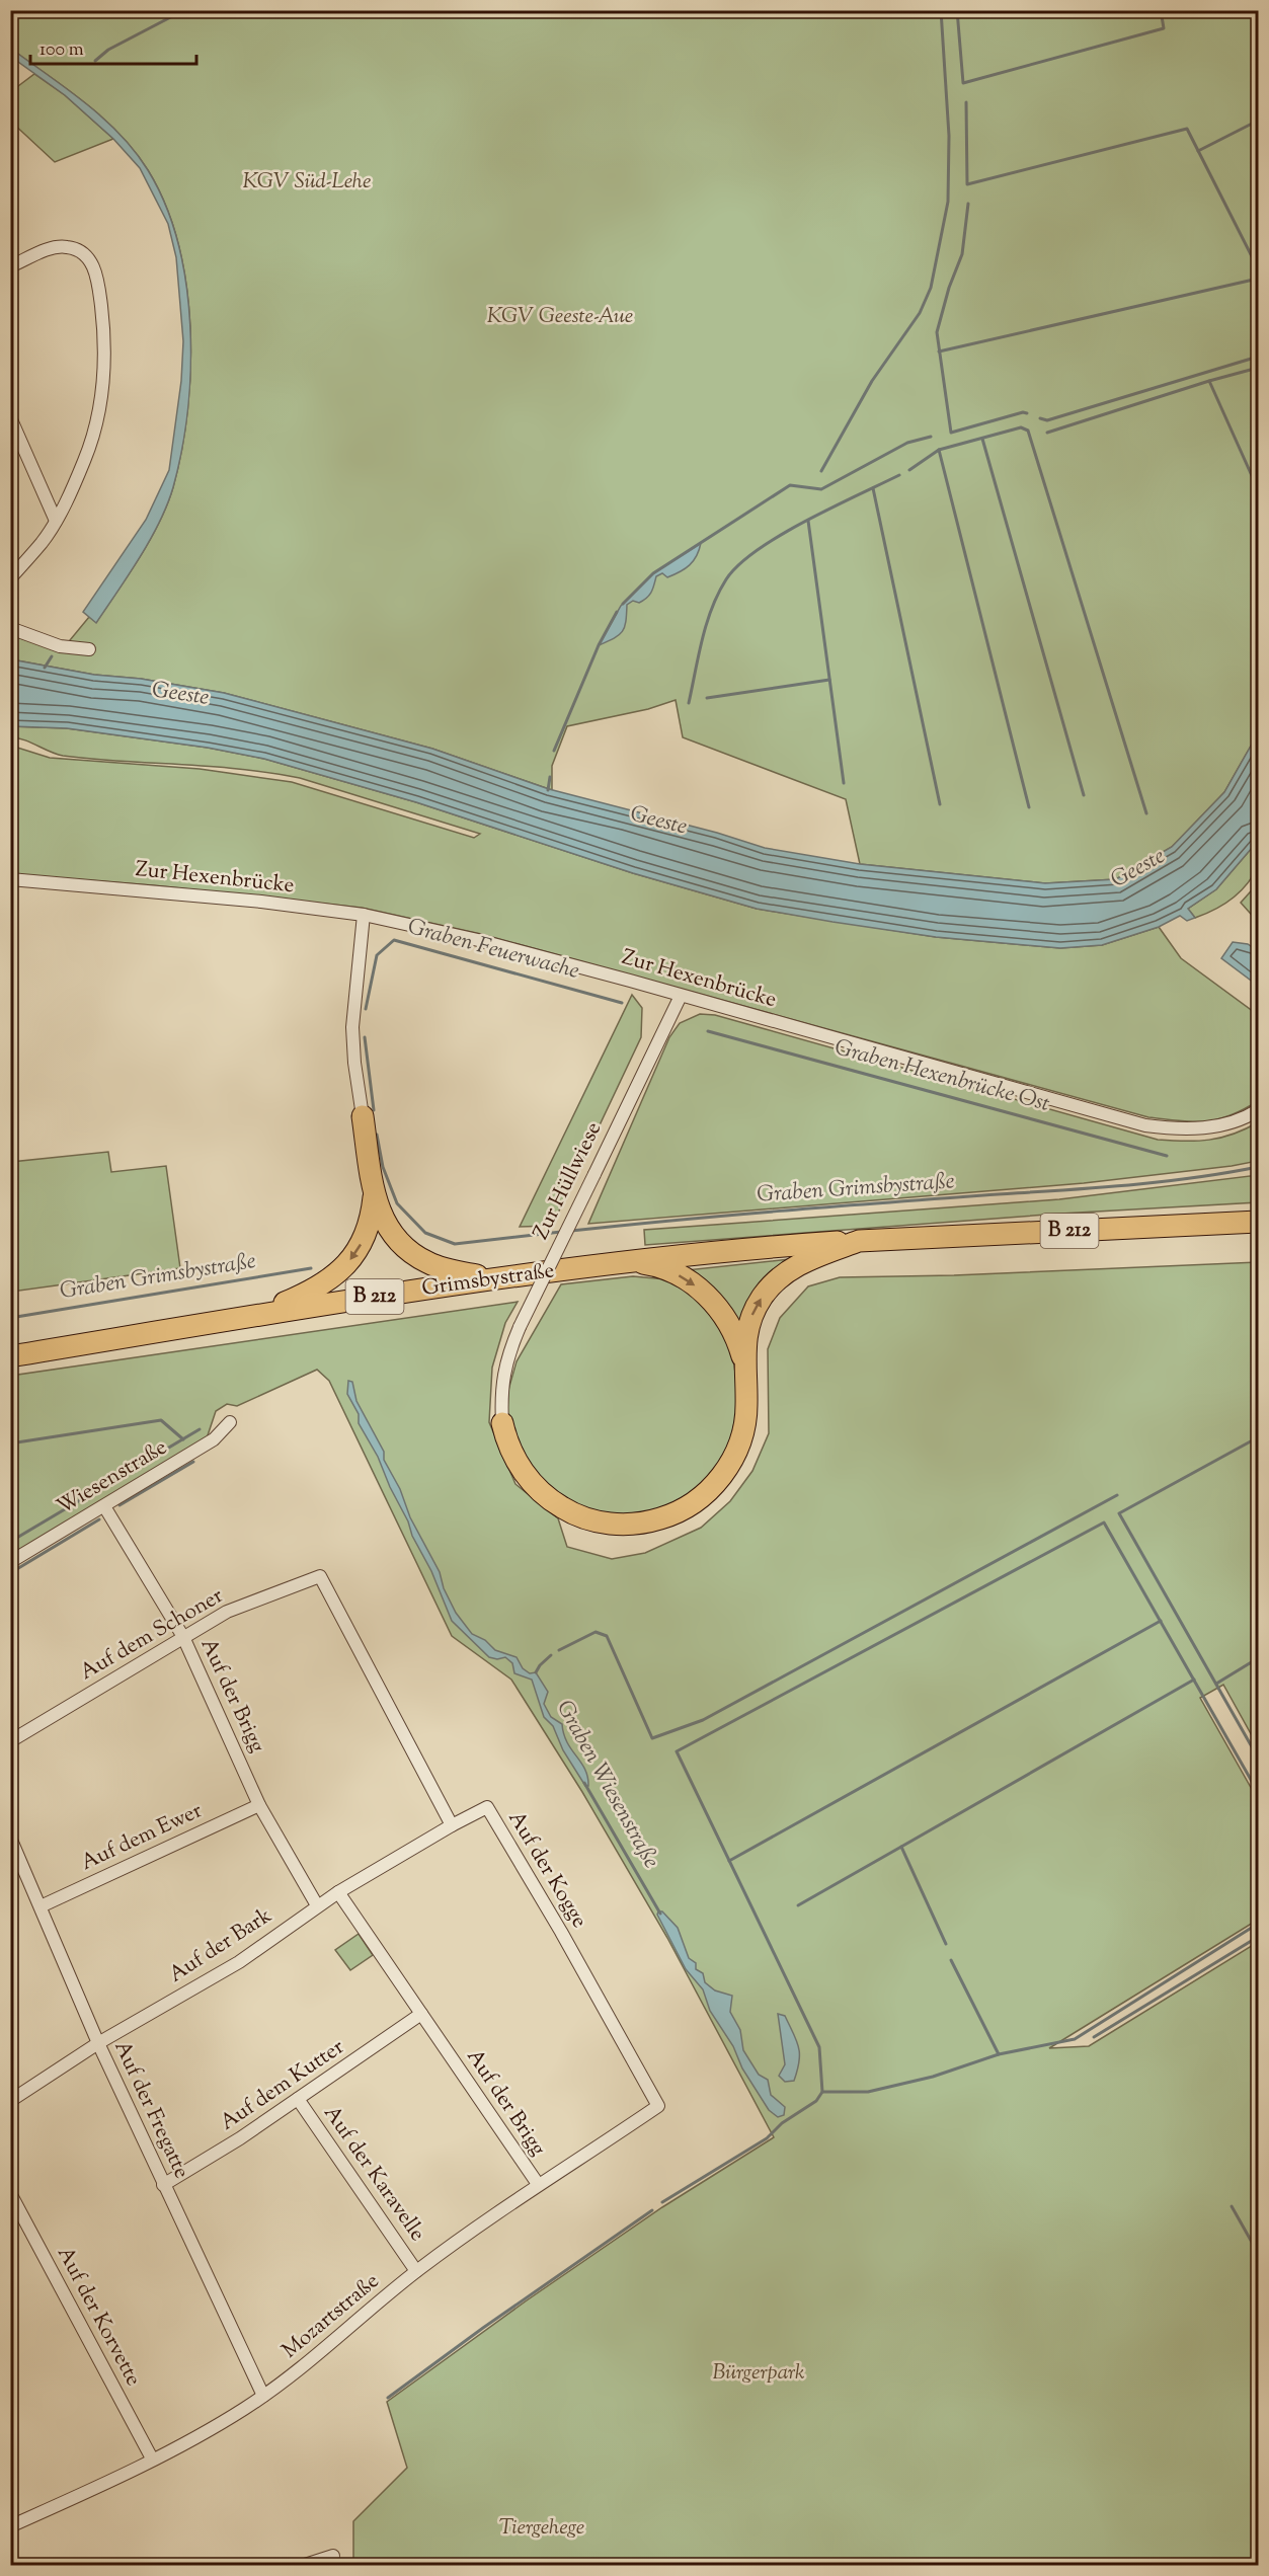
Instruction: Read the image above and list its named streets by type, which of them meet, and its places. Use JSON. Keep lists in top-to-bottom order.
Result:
{
  "streets": {
    "highway": ["B 212", "Grimsbystraße"],
    "street": [
      "Zur Hexenbrücke",
      "Zur Hüllwiese",
      "Wiesenstraße",
      "Auf dem Schoner",
      "Auf der Brigg",
      "Auf dem Ewer",
      "Auf der Kogge",
      "Auf der Bark",
      "Auf dem Kutter",
      "Auf der Fregatte",
      "Auf der Karavelle",
      "Auf der Korvette",
      "Mozartstraße"
    ]
  },
  "crossings": [
    ["Zur Hexenbrücke", "Zur Hüllwiese"],
    ["B 212", "Grimsbystraße"],
    ["Wiesenstraße", "Auf der Brigg"],
    ["Auf dem Schoner", "Auf der Brigg"],
    ["Auf dem Schoner", "Auf der Kogge"],
    ["Auf dem Schoner", "Auf der Bark"],
    ["Auf der Brigg", "Auf dem Ewer"],
    ["Auf der Brigg", "Auf der Bark"],
    ["Auf der Brigg", "Auf dem Kutter"],
    ["Auf der Brigg", "Mozartstraße"],
    ["Auf dem Ewer", "Auf der Fregatte"],
    ["Auf der Kogge", "Auf der Bark"],
    ["Auf der Kogge", "Mozartstraße"],
    ["Auf der Bark", "Auf der Fregatte"],
    ["Auf dem Kutter", "Auf der Fregatte"],
    ["Auf dem Kutter", "Auf der Karavelle"],
    ["Auf der Fregatte", "Mozartstraße"],
    ["Auf der Karavelle", "Mozartstraße"],
    ["Auf der Korvette", "Mozartstraße"]
  ],
  "water": [
    "Geeste",
    "Graben Feuerwache",
    "Graben Hexenbrücke Ost",
    "Graben Grimsbystraße",
    "Graben Wiesenstraße"
  ],
  "parks": [
    "KGV Süd-Lehe",
    "KGV Geeste-Aue",
    "Bürgerpark",
    "Tiergehege"
  ],
  "scale_bar": "100 m"
}
